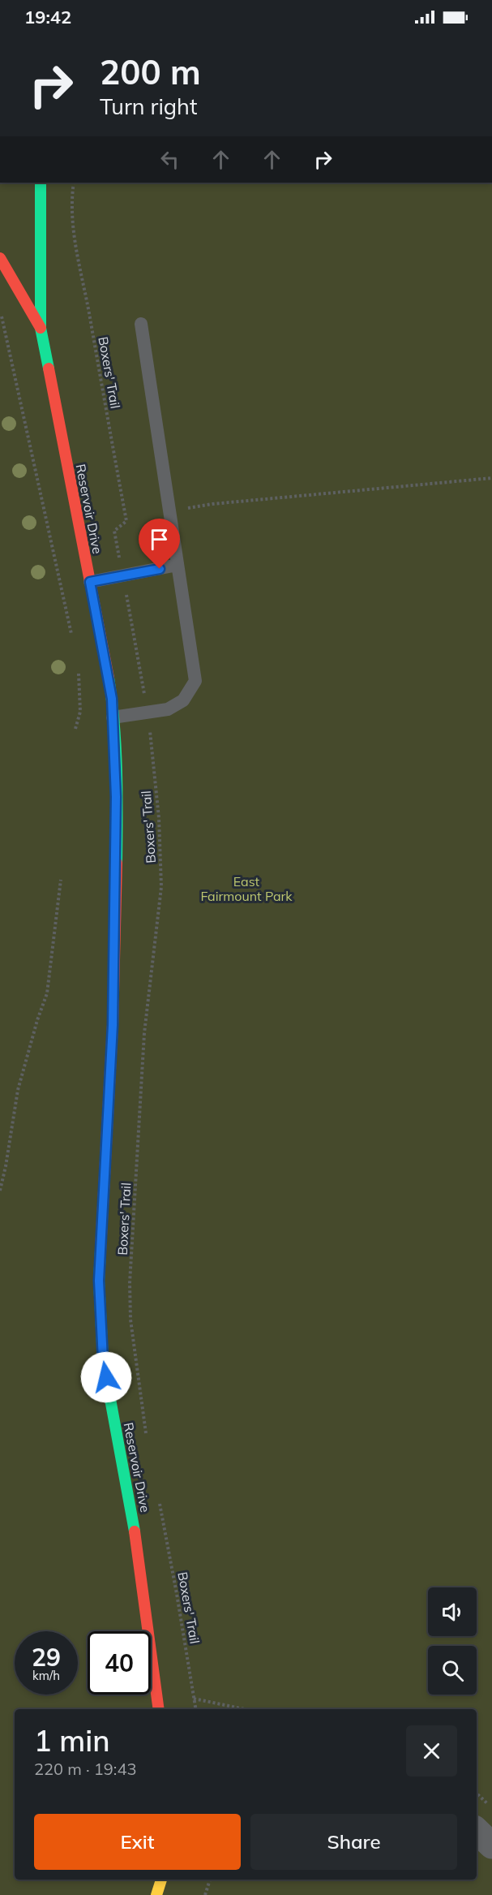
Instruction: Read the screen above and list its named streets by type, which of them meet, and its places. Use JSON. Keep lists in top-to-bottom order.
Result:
{
  "streets": {
    "street": ["Reservoir Drive"],
    "path": ["Boxers' Trail"]
  },
  "parks": ["East Fairmount Park"],
  "page": {
    "status": "19:42",
    "turn": ["200 m", "Turn right"],
    "speed": "29 km/h",
    "limit": "40",
    "heading": ["1 min", "220 m · 19:43"],
    "buttons": ["Exit", "Share"]
  }
}
